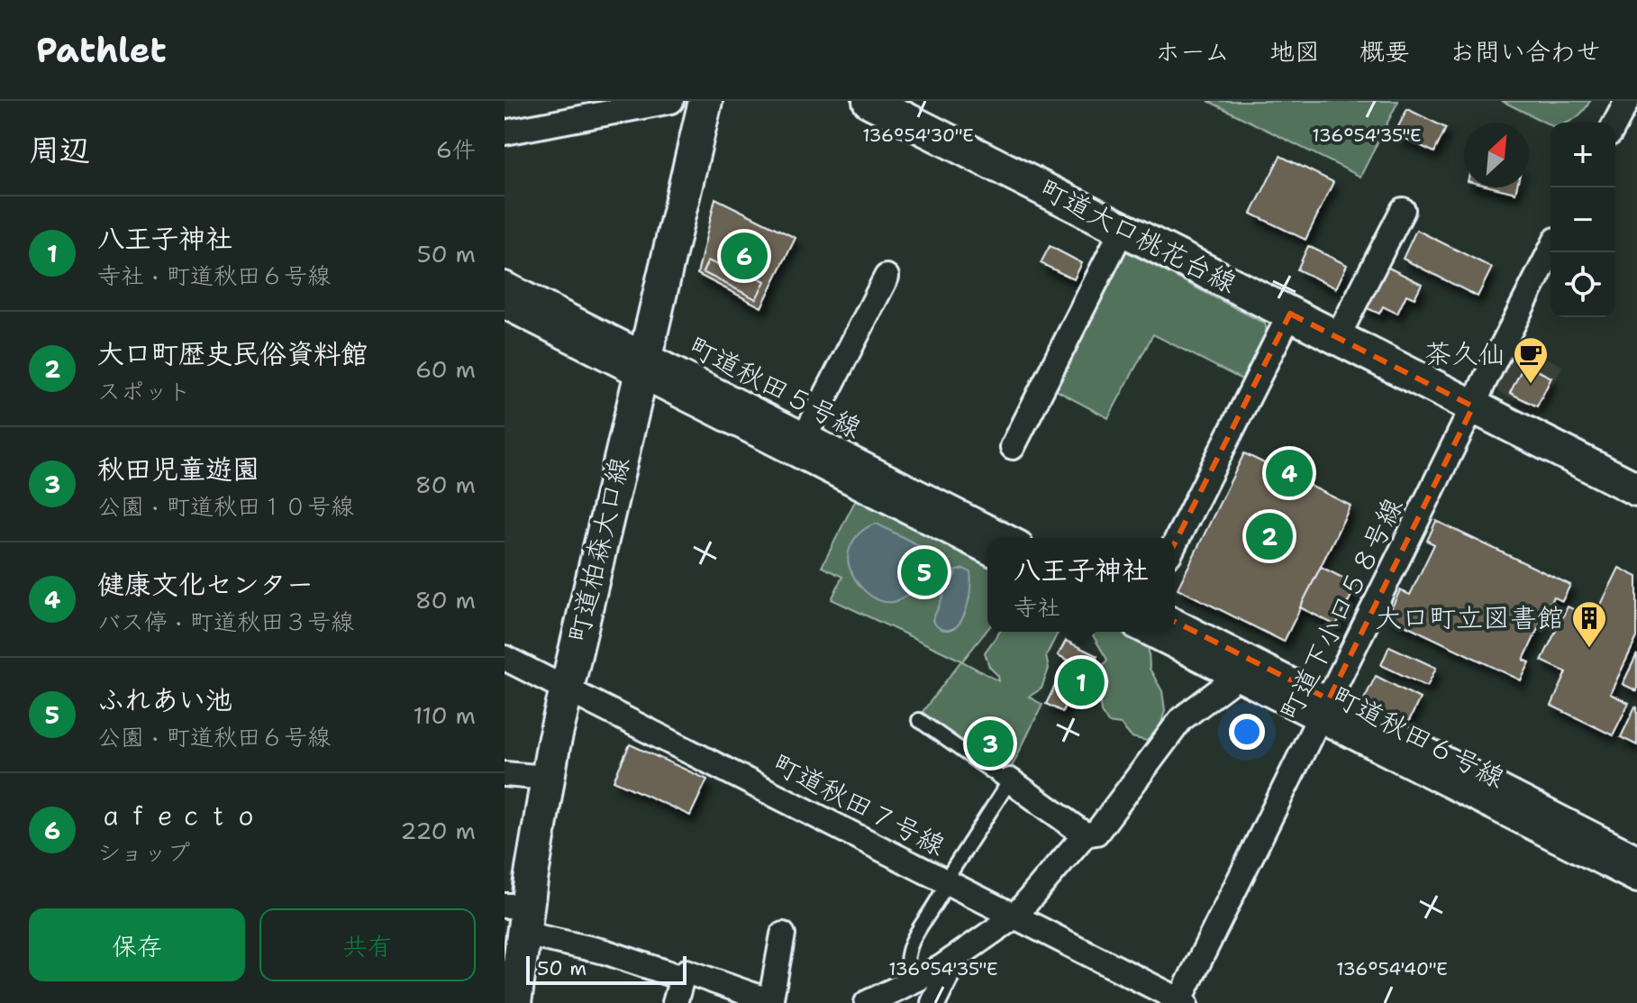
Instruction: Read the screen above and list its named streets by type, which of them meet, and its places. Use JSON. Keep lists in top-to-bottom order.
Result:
{
  "streets": {
    "street": [
      "町道大口桃花台線",
      "町道秋田５号線",
      "町道柏森大口線",
      "町道下小口５８号線",
      "町道秋田６号線",
      "町道秋田７号線"
    ]
  },
  "crossings": [
    ["町道大口桃花台線", "町道下小口５８号線"],
    ["町道秋田５号線", "町道柏森大口線"],
    ["町道柏森大口線", "町道秋田７号線"],
    ["町道下小口５８号線", "町道秋田６号線"],
    ["町道下小口５８号線", "町道秋田７号線"]
  ],
  "places": {
    "cafe": ["茶久仙"],
    "building": ["大口町立図書館"]
  },
  "scale_bar": "50 m",
  "north": "top right",
  "page": {
    "header": "Pathlet",
    "nav": [
      "ホーム",
      "地図",
      "概要",
      "お問い合わせ"
    ],
    "heading": ["周辺", "6件"],
    "map_buttons": ["+", "−"],
    "list": [
      {
        "mark": "1",
        "name": "八王子神社",
        "note": "寺社 · 町道秋田６号線",
        "value": "50 m"
      },
      {
        "mark": "2",
        "name": "大口町歴史民俗資料館",
        "note": "スポット",
        "value": "60 m"
      },
      {
        "mark": "3",
        "name": "秋田児童遊園",
        "note": "公園 · 町道秋田１０号線",
        "value": "80 m"
      },
      {
        "mark": "4",
        "name": "健康文化センター",
        "note": "バス停 · 町道秋田３号線",
        "value": "80 m"
      },
      {
        "mark": "5",
        "name": "ふれあい池",
        "note": "公園 · 町道秋田６号線",
        "value": "110 m"
      },
      {
        "mark": "6",
        "name": "ａｆｅｃｔｏ",
        "note": "ショップ",
        "value": "220 m"
      }
    ],
    "pins": [
      "6",
      "4",
      "2",
      "5",
      "1",
      "3"
    ],
    "popup": ["八王子神社", "寺社"],
    "buttons": ["保存", "共有"],
    "scale": "50 m"
  },
  "coordinates": ["136°54'30\"E", "136°54'35\"E", "136°54'40\"E"]
}
